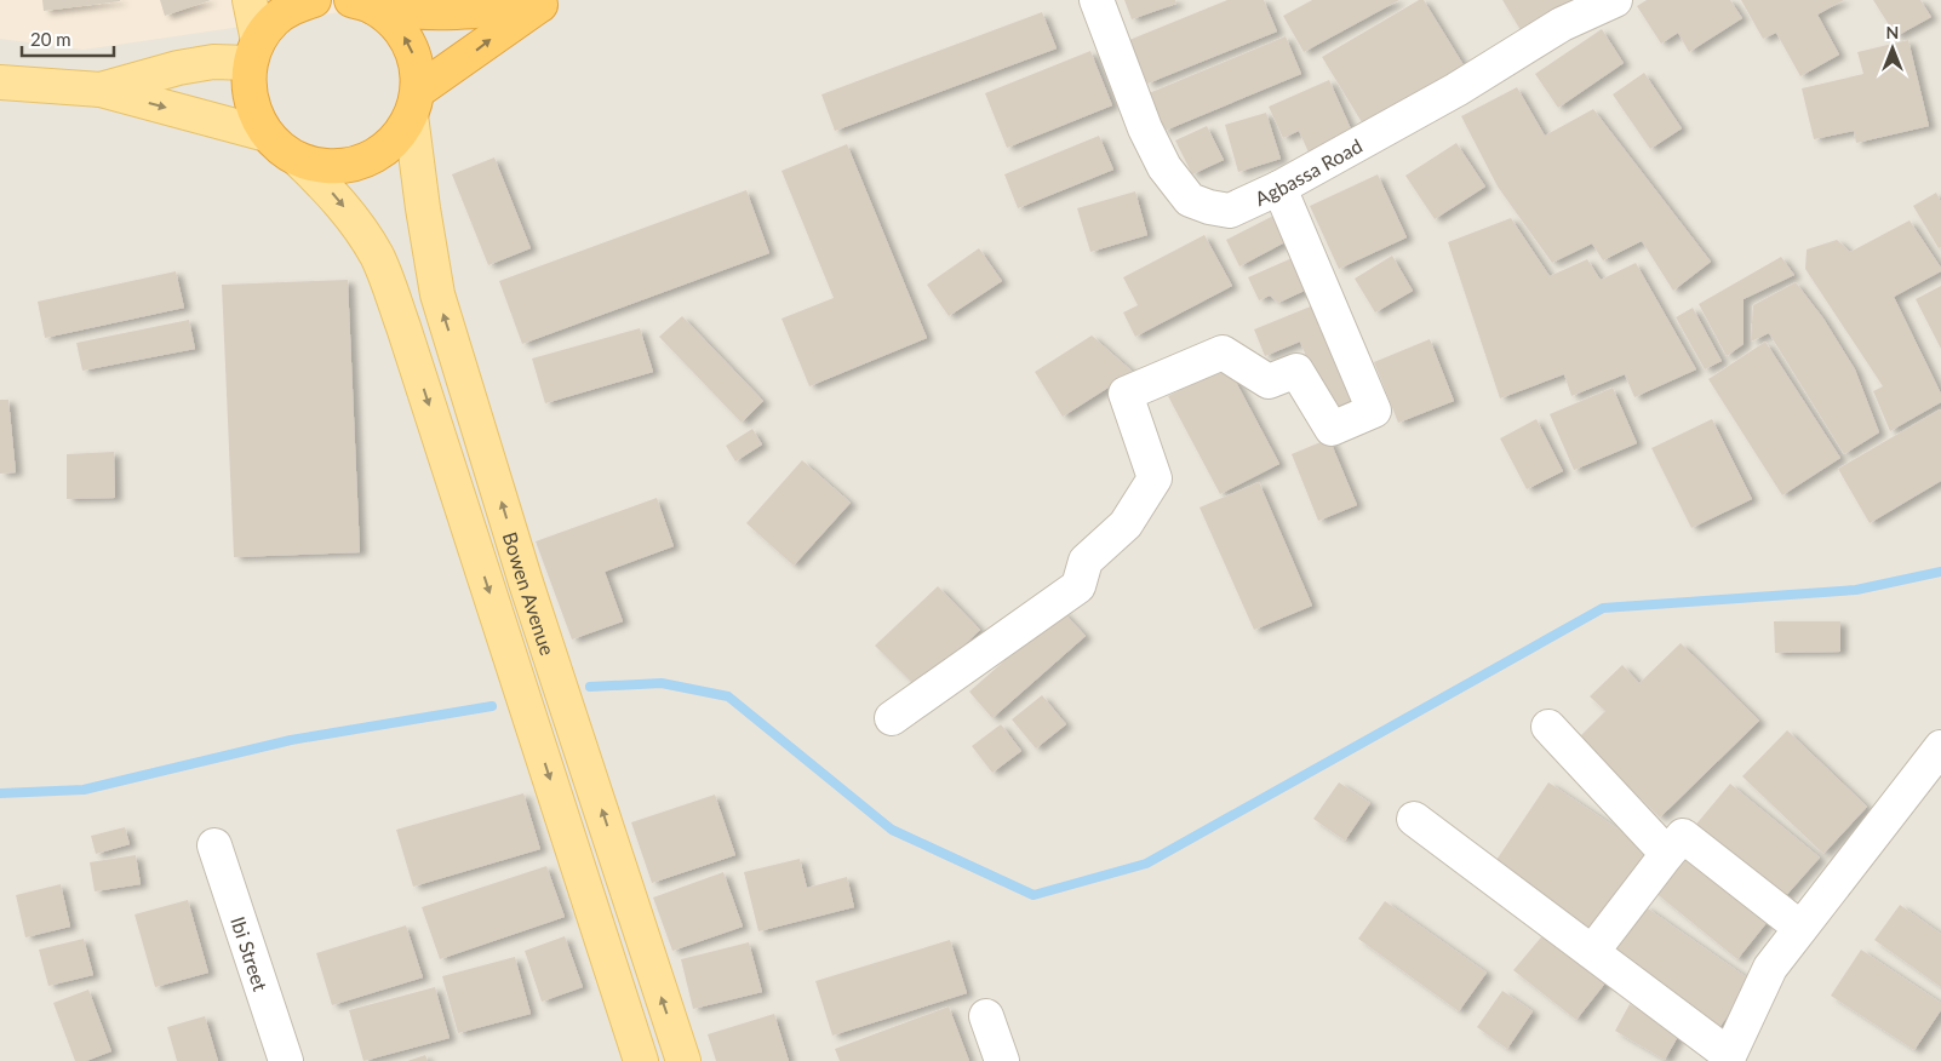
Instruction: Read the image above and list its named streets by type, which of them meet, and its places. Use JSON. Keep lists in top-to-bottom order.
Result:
{
  "streets": {
    "main road": ["Bowen Avenue"],
    "street": ["Agbassa Road", "Ibi Street"]
  },
  "scale_bar": "20 m",
  "north": "top"
}
